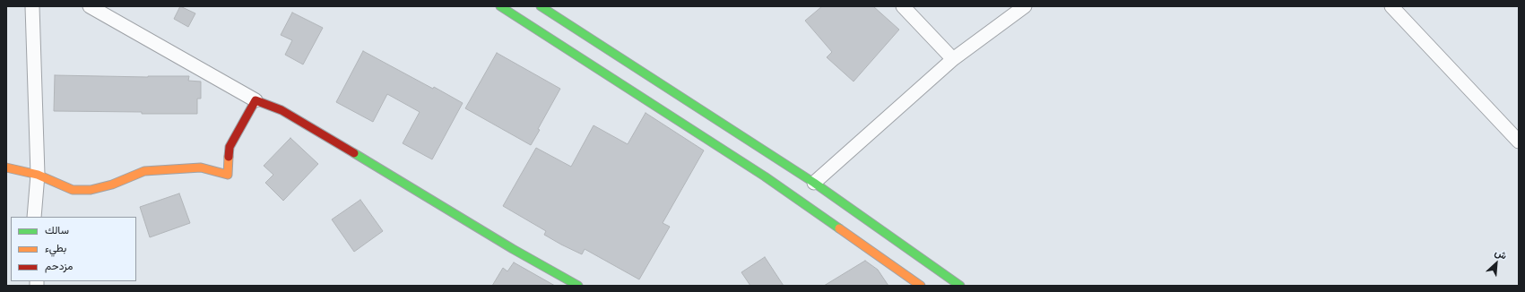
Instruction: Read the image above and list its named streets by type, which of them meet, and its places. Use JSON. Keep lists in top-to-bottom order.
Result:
{
  "legend": ["سالك", "بطيء", "مزدحم"],
  "north": "top right"
}
